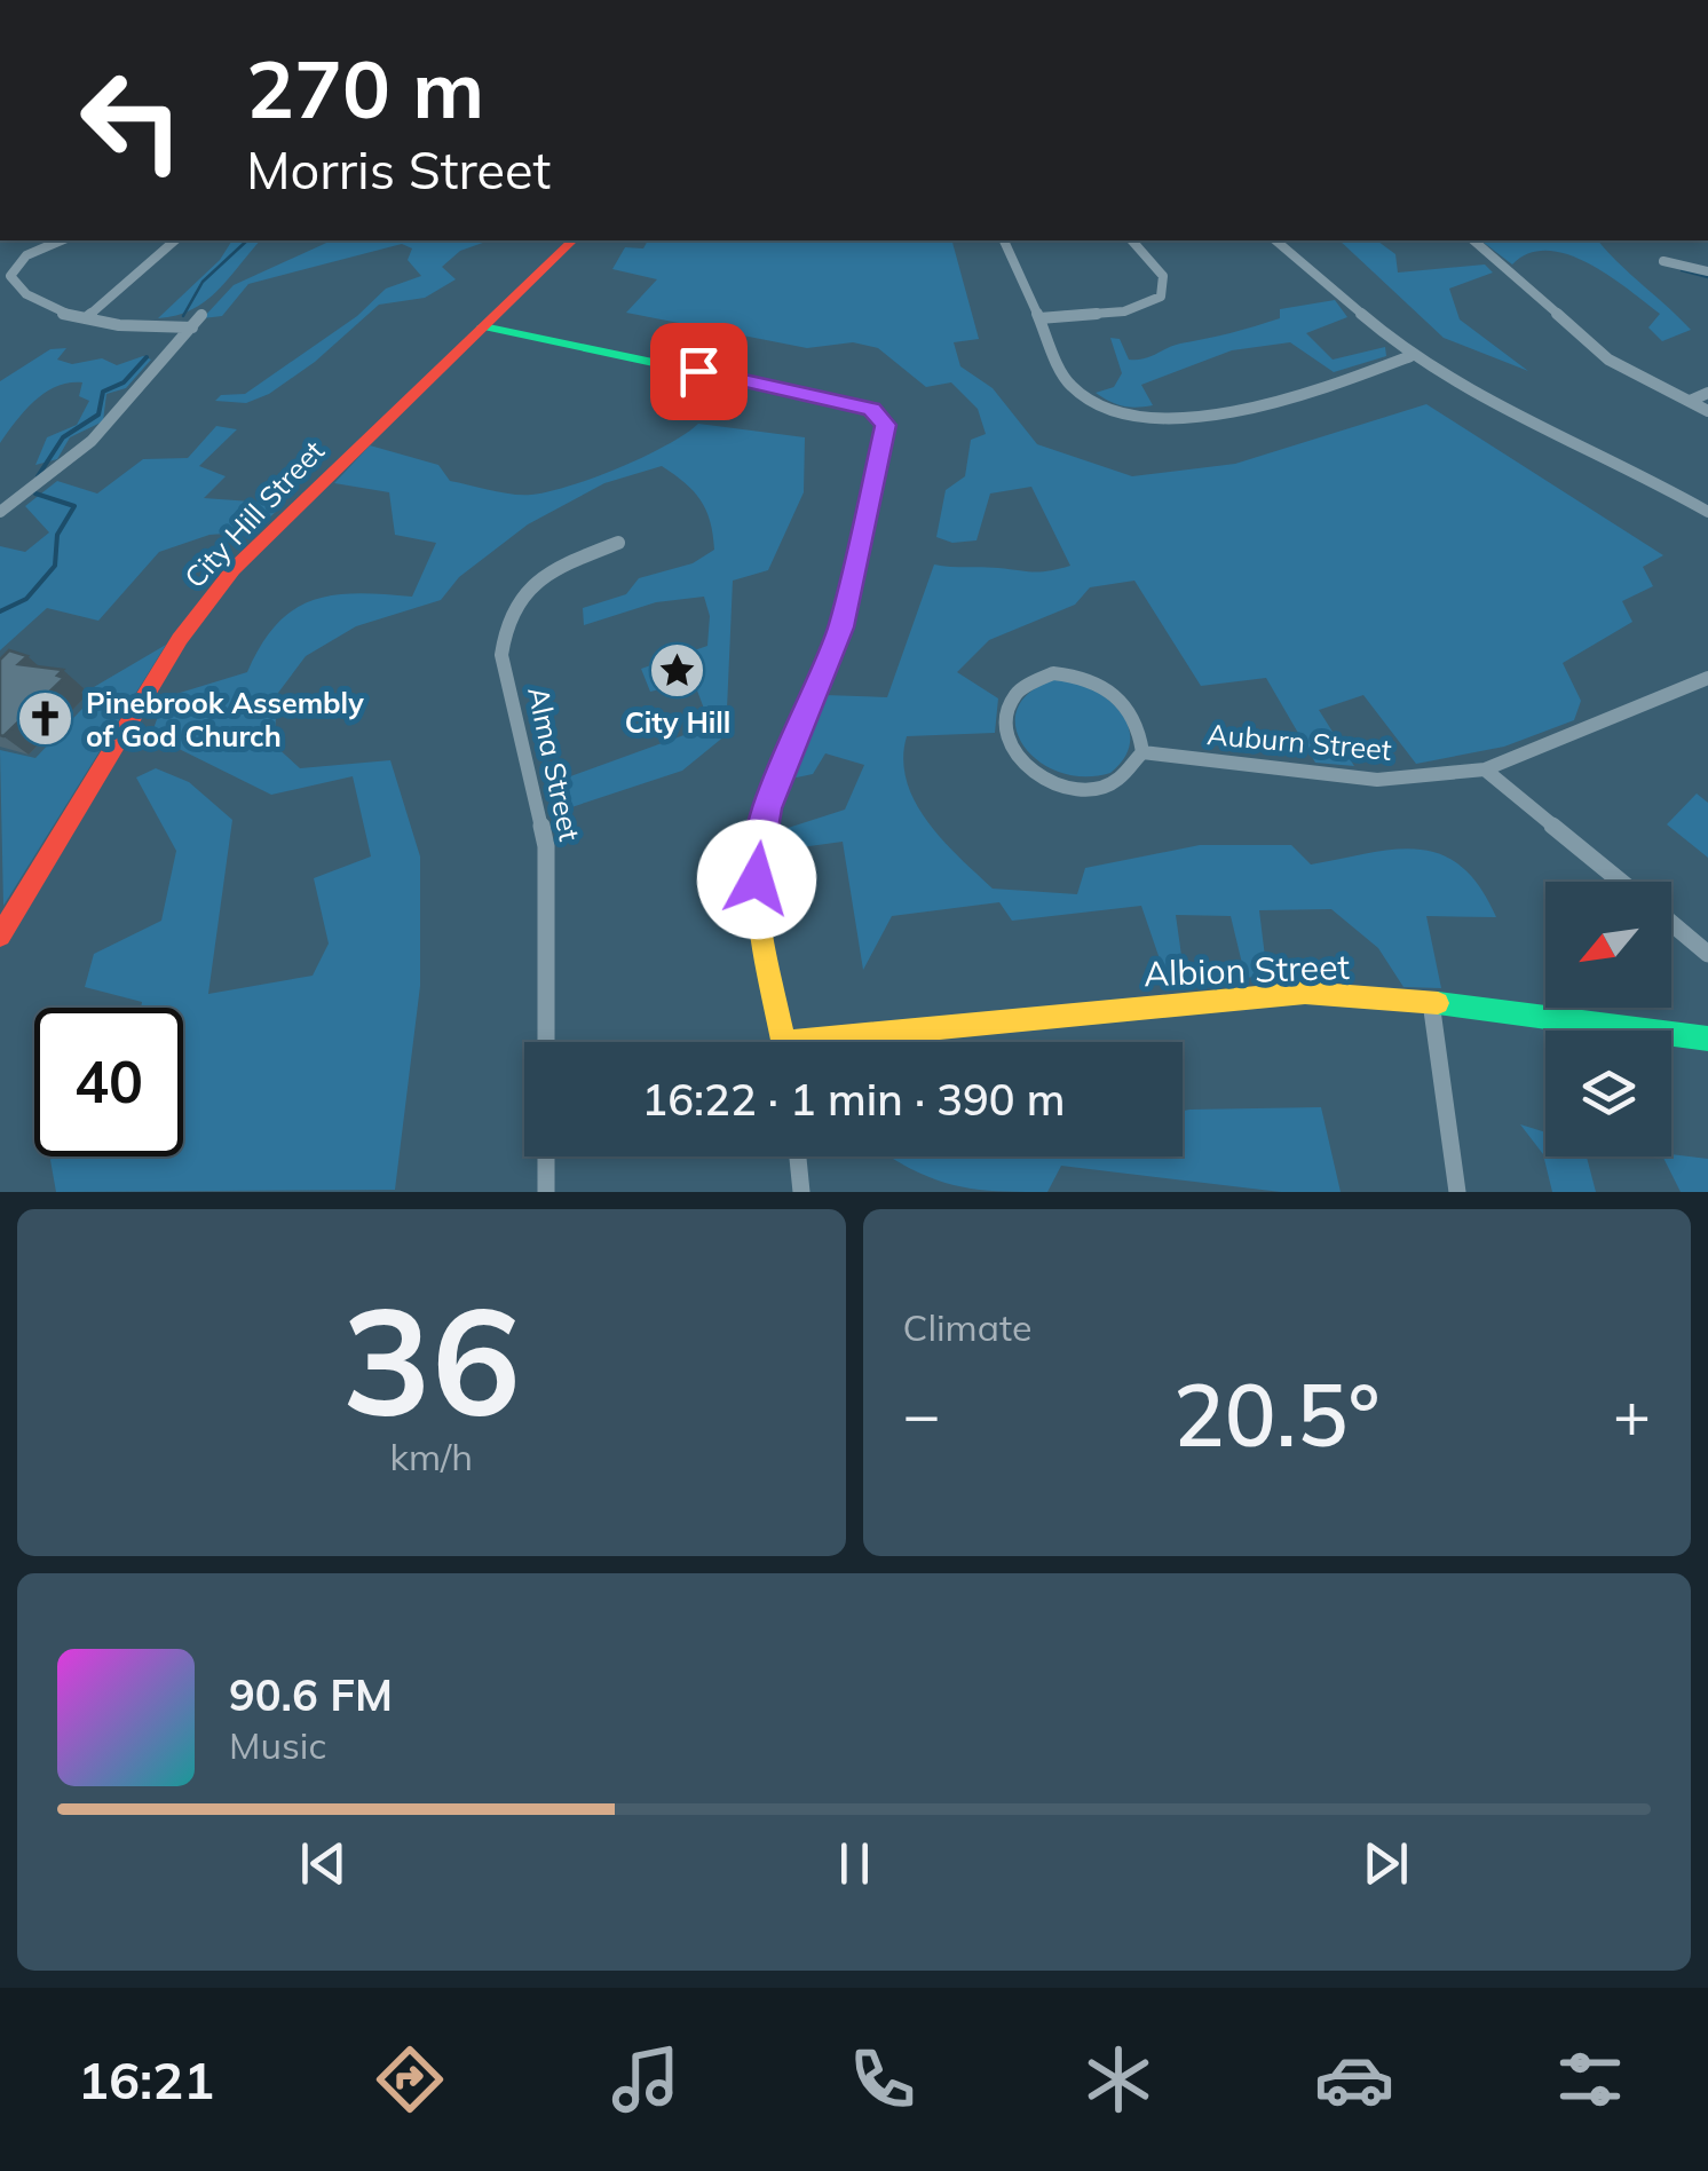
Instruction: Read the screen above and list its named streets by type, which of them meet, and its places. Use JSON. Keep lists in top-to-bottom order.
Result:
{
  "streets": {
    "street": [
      "City Hill Street",
      "Auburn Street",
      "Alma Street",
      "Albion Street"
    ]
  },
  "places": {
    "place": ["City Hill"],
    "church": ["Pinebrook Assembly of God Church"]
  },
  "north": "bottom left",
  "page": {
    "turn": ["270 m", "Morris Street"],
    "limit": "40",
    "trip": "16:22 · 1 min · 390 m",
    "tile": [
      ["36", "km/h"],
      "Climate"
    ],
    "heat": ["−", "20.5°", "+"],
    "song": ["90.6 FM", "Music"],
    "tabs": "16:21"
  }
}
